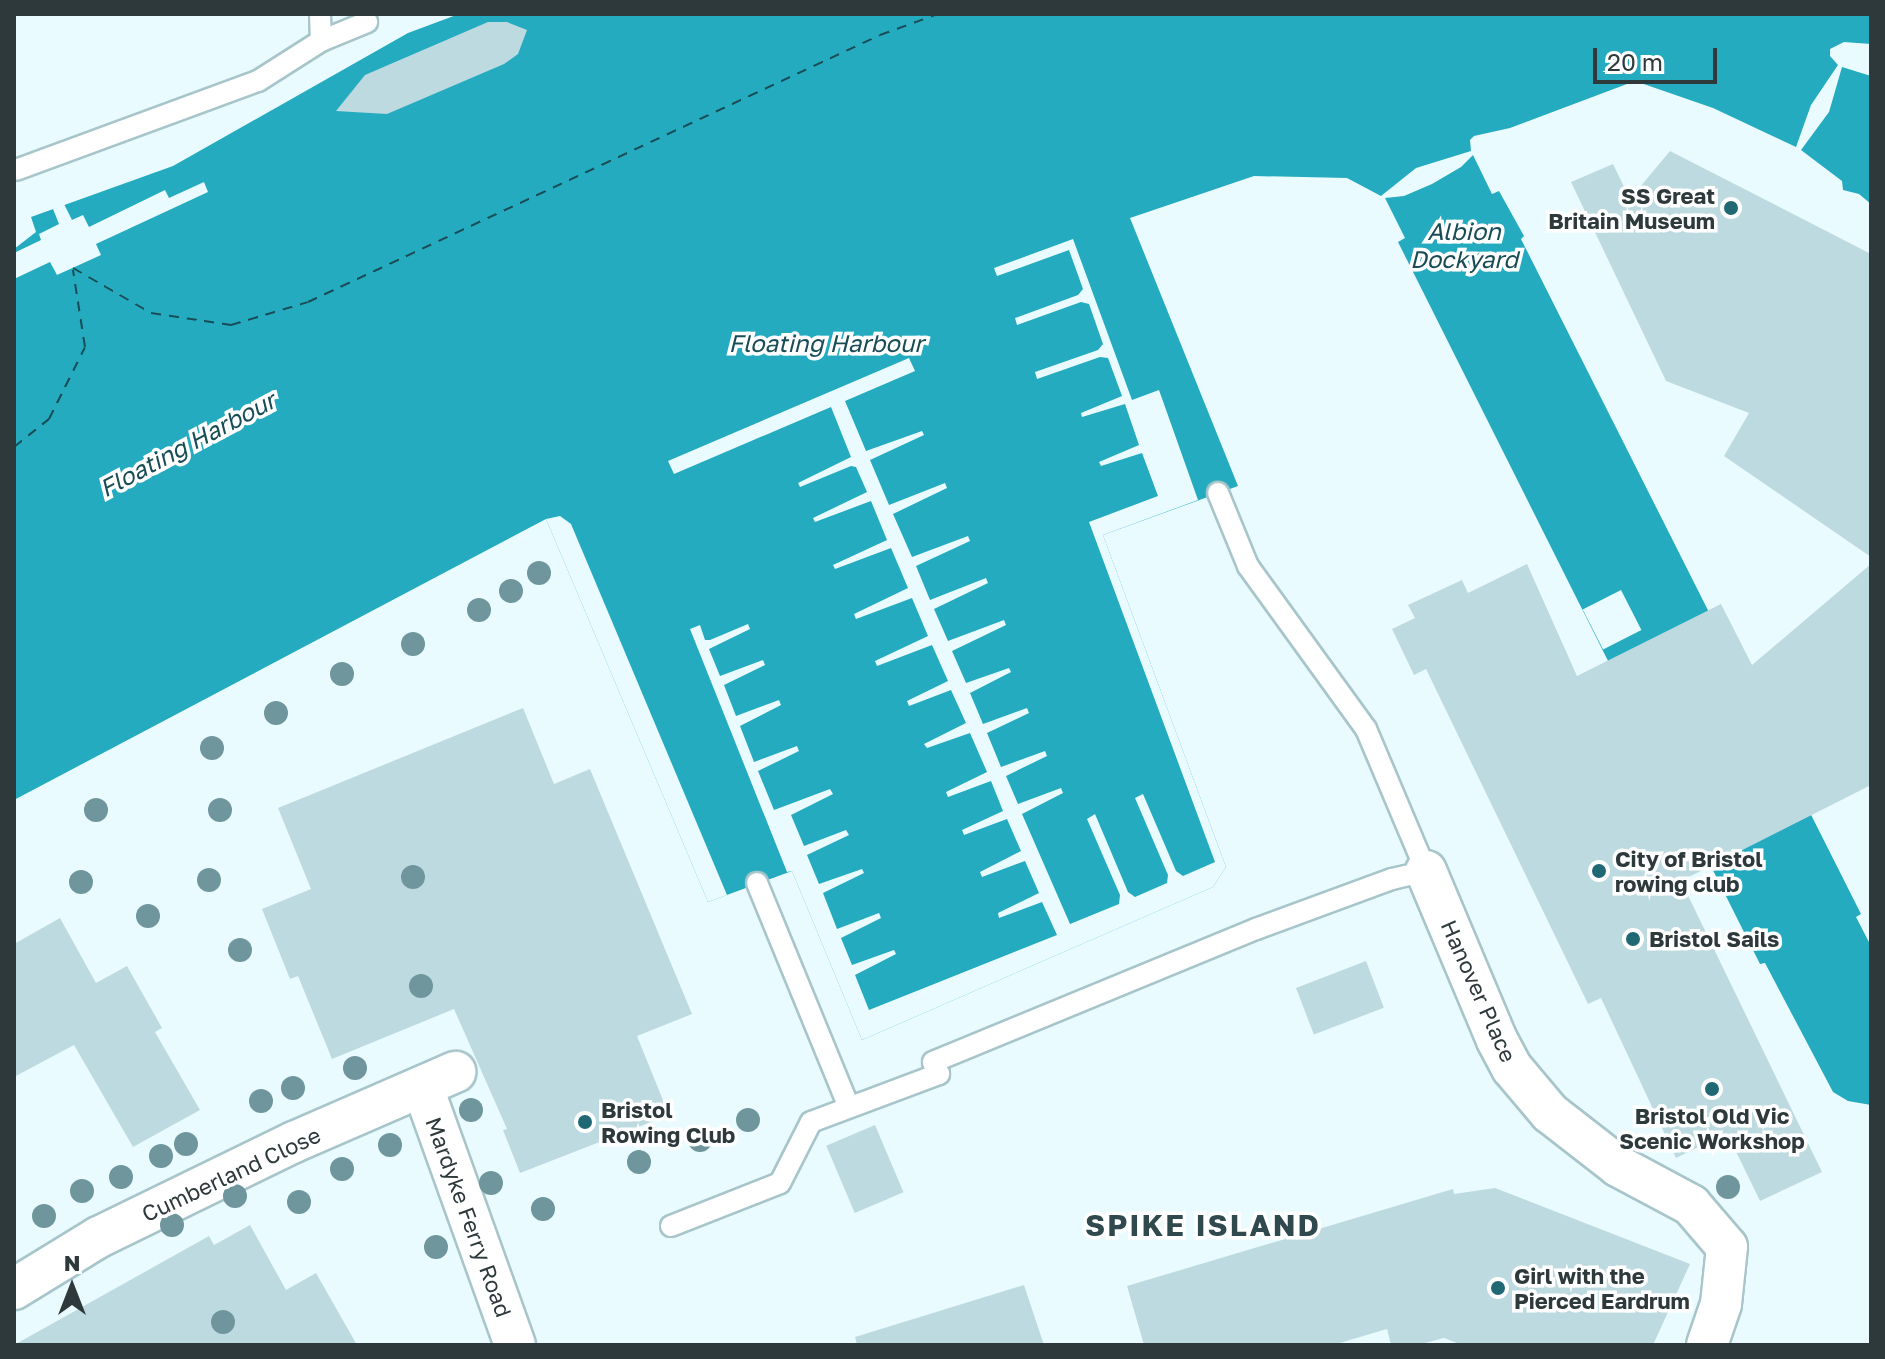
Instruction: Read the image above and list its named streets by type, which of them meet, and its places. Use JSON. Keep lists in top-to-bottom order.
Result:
{
  "streets": {
    "street": ["Hanover Place", "Cumberland Close", "Mardyke Ferry Road"]
  },
  "crossings": [
    ["Cumberland Close", "Mardyke Ferry Road"]
  ],
  "districts": ["SPIKE ISLAND"],
  "water": ["Albion Dockyard", "Floating Harbour"],
  "places": [
    "SS Great Britain Museum",
    "City of Bristol rowing club",
    "Bristol Sails",
    "Bristol Old Vic Scenic Workshop",
    "Bristol Rowing Club",
    "Girl with the Pierced Eardrum"
  ],
  "scale_bar": "20 m",
  "north": "top"
}
